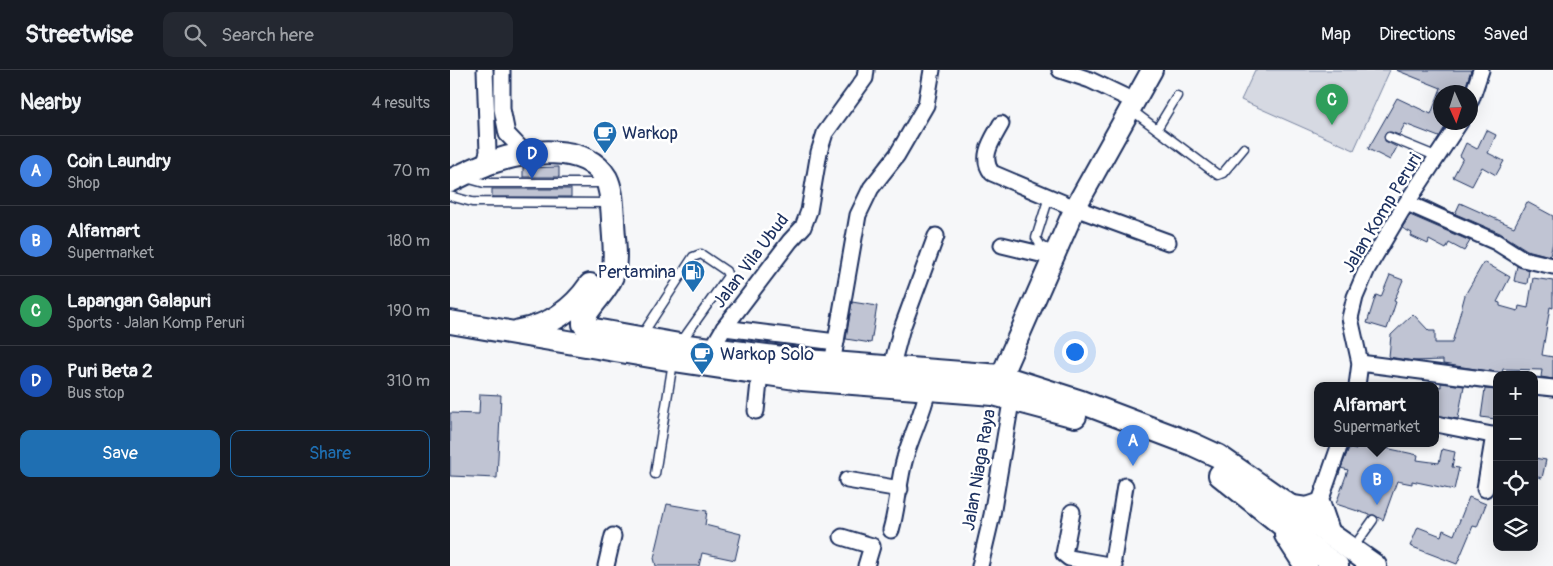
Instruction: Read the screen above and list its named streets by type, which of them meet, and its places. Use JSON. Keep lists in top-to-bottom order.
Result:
{
  "streets": {
    "street": ["Jalan Komp Peruri", "Jalan Vila Ubud", "Jalan Niaga Raya"]
  },
  "places": {
    "cafe": ["Warkop", "Warkop Solo"],
    "fuel station": ["Pertamina"]
  },
  "north": "bottom",
  "page": {
    "header": "Streetwise",
    "search": "Search here",
    "nav": ["Map", "Directions", "Saved"],
    "heading": ["Nearby", "4 results"],
    "pins": [
      "C",
      "D",
      "A",
      "B"
    ],
    "list": [
      {
        "mark": "A",
        "name": "Coin Laundry",
        "note": "Shop",
        "value": "70 m"
      },
      {
        "mark": "B",
        "name": "Alfamart",
        "note": "Supermarket",
        "value": "180 m"
      },
      {
        "mark": "C",
        "name": "Lapangan Galapuri",
        "note": "Sports · Jalan Komp Peruri",
        "value": "190 m"
      },
      {
        "mark": "D",
        "name": "Puri Beta 2",
        "note": "Bus stop",
        "value": "310 m"
      }
    ],
    "map_buttons": ["+", "−"],
    "popup": ["Alfamart", "Supermarket"],
    "buttons": ["Save", "Share"]
  }
}
